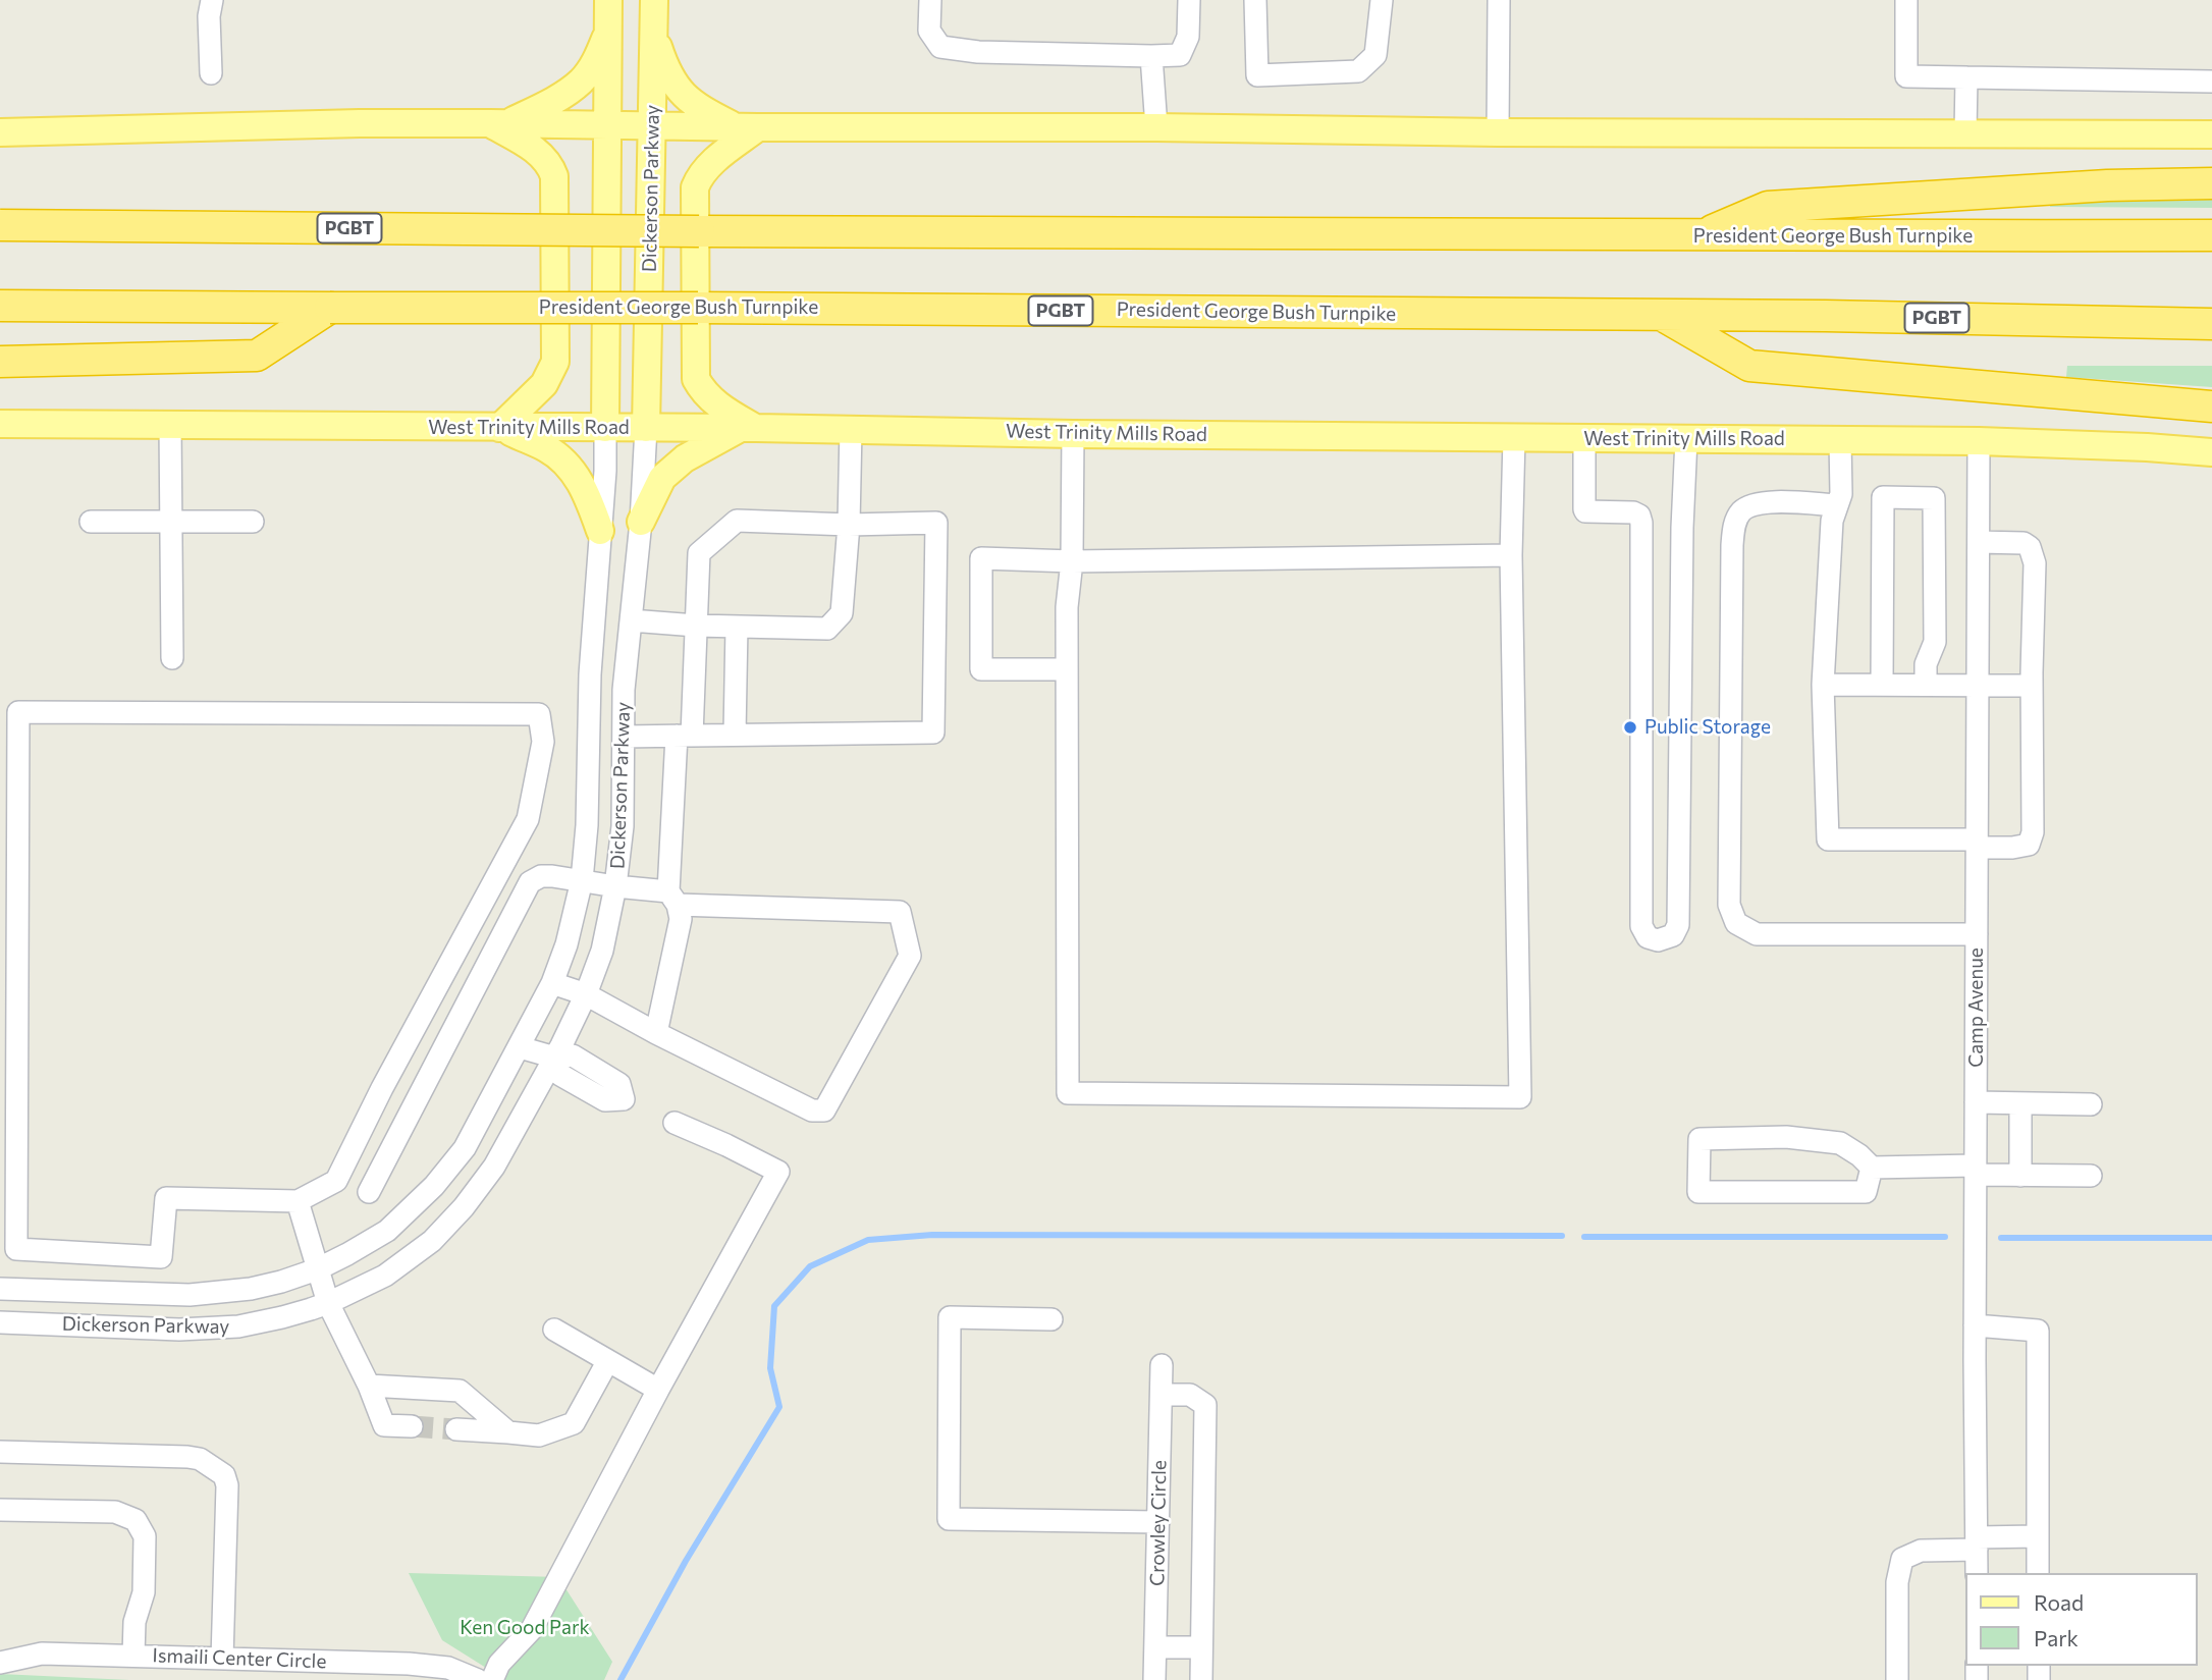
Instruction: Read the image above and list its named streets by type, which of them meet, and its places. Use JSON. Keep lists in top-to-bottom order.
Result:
{
  "streets": {
    "highway": ["PGBT", "President George Bush Turnpike"],
    "main road": ["Dickerson Parkway", "West Trinity Mills Road"],
    "street": ["Camp Avenue", "Crowley Circle", "Ismaili Center Circle"]
  },
  "crossings": [
    ["Dickerson Parkway", "West Trinity Mills Road"],
    ["West Trinity Mills Road", "Camp Avenue"]
  ],
  "parks": ["Ken Good Park"],
  "places": ["Public Storage"],
  "legend": ["Road", "Park"]
}
